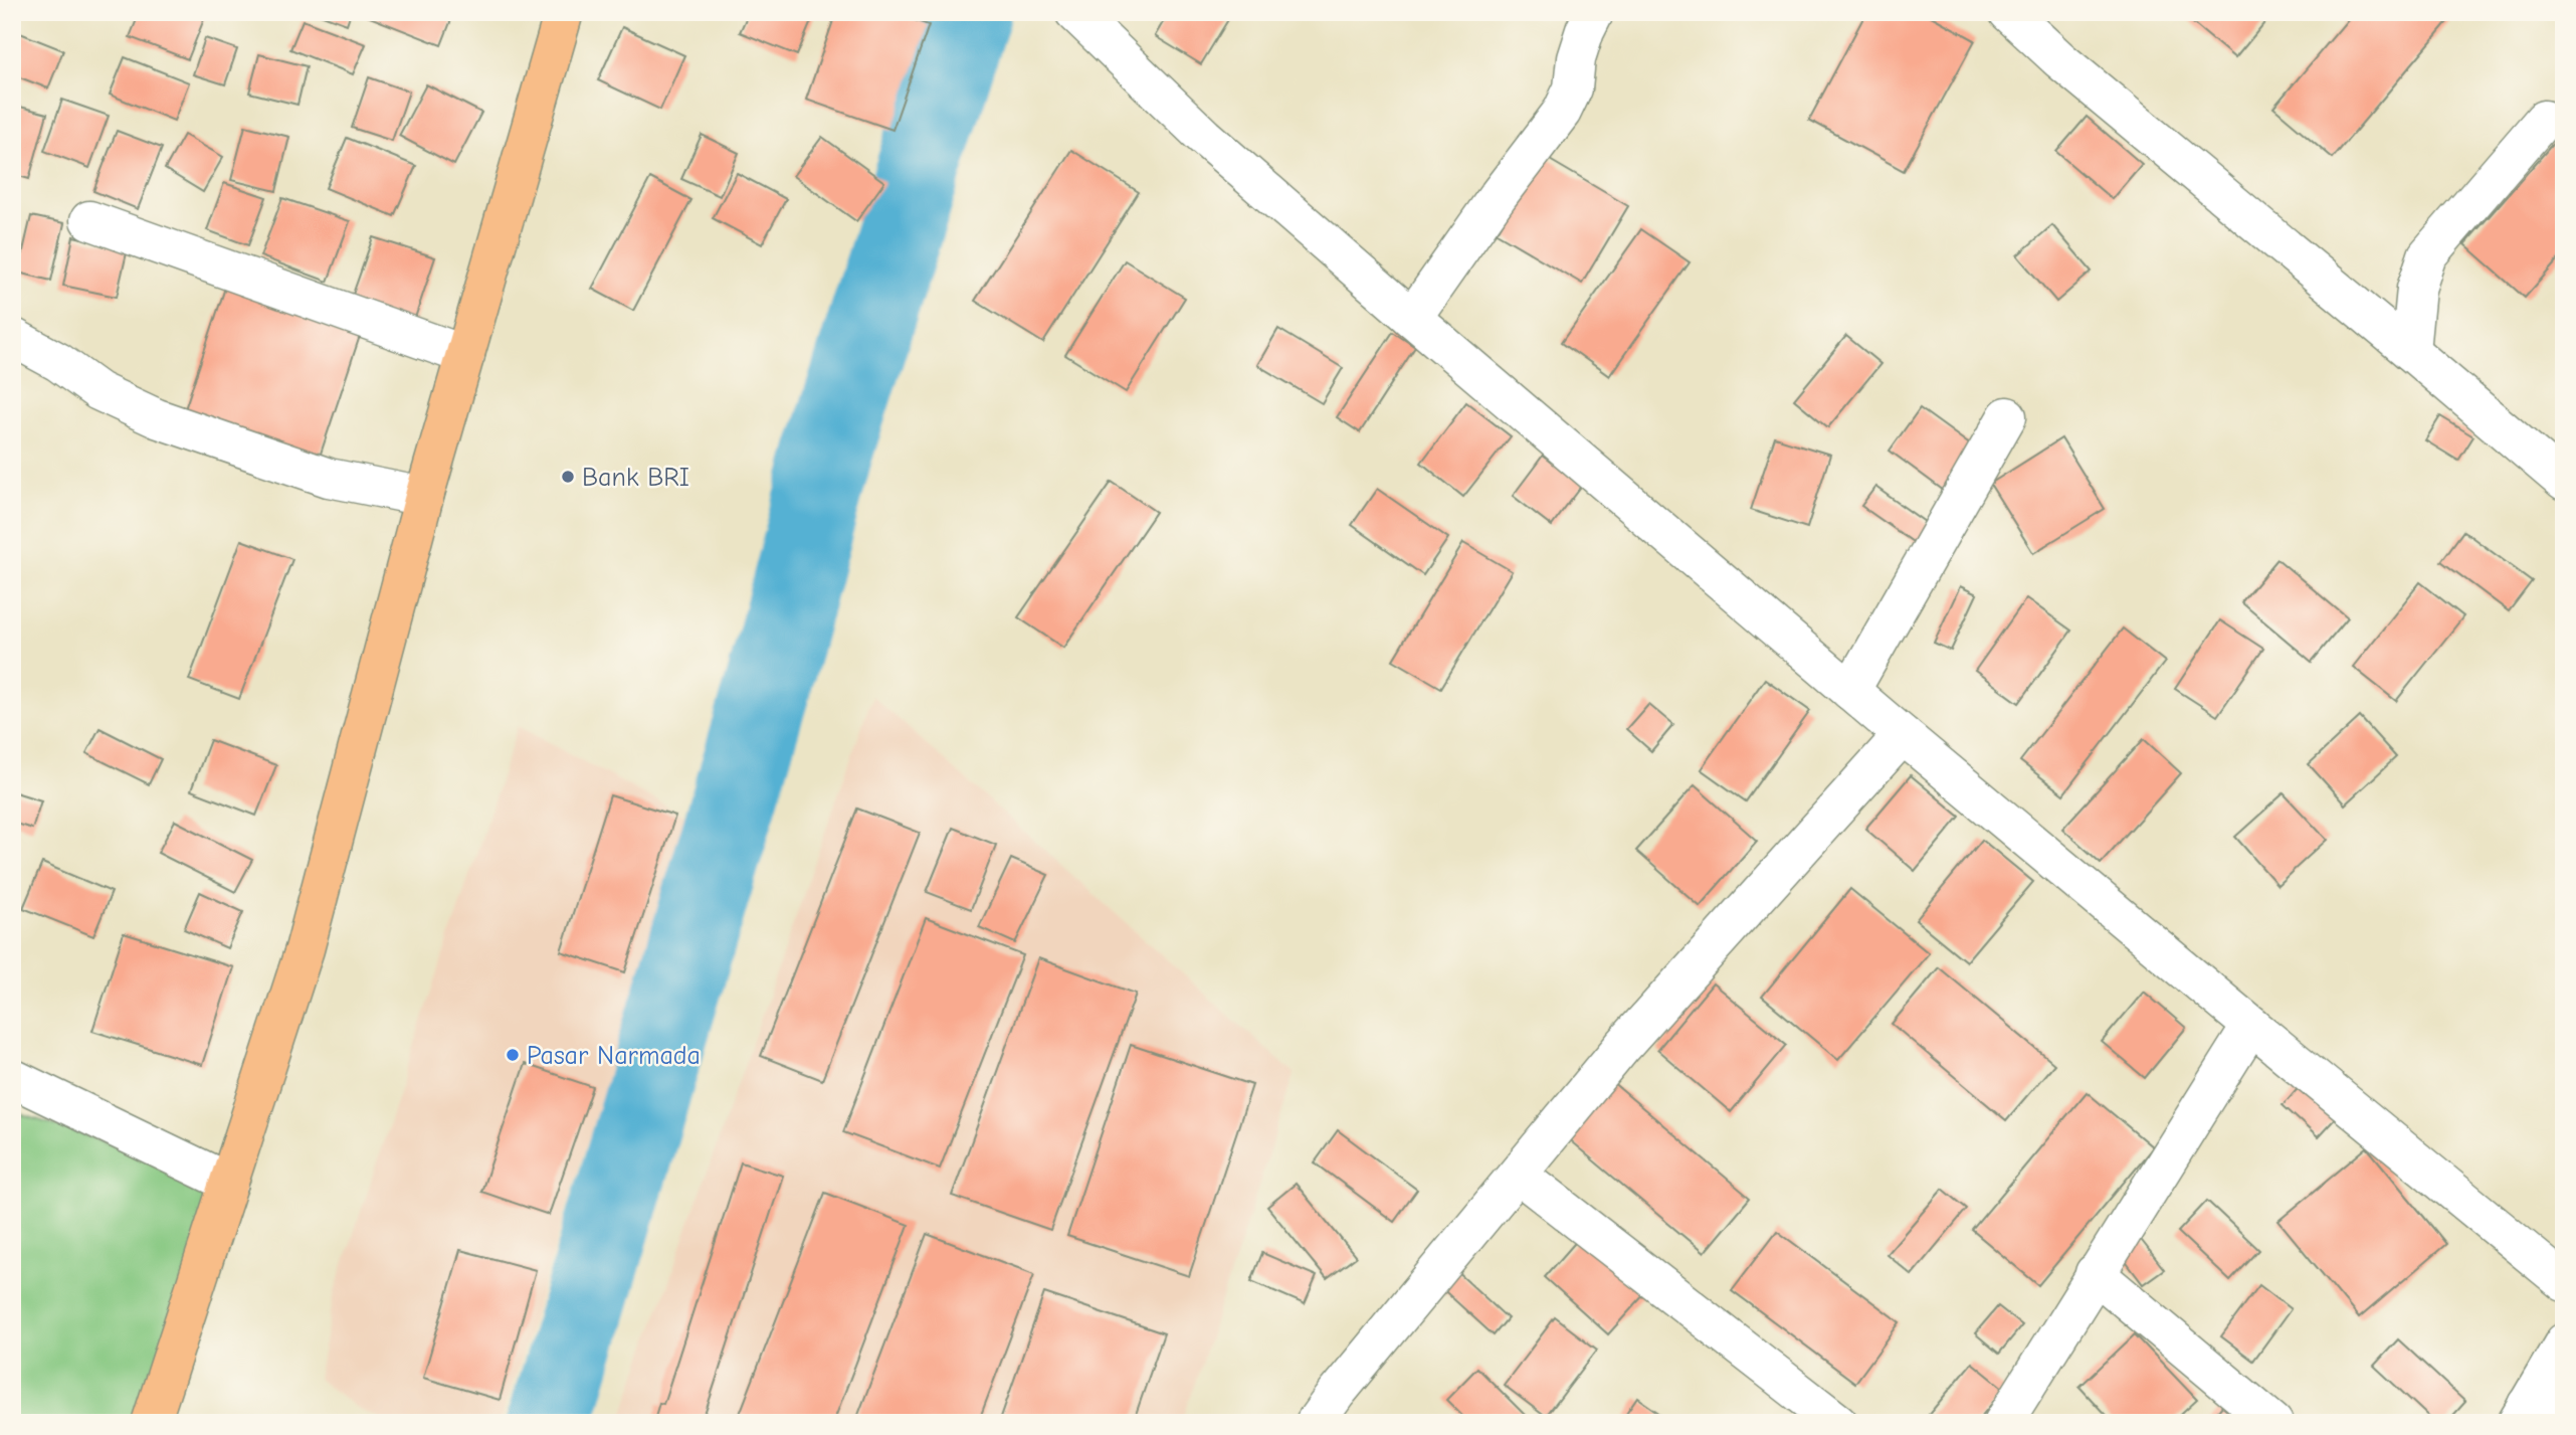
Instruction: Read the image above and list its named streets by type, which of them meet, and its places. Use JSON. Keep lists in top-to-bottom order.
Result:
{
  "places": ["Bank BRI", "Pasar Narmada"]
}
